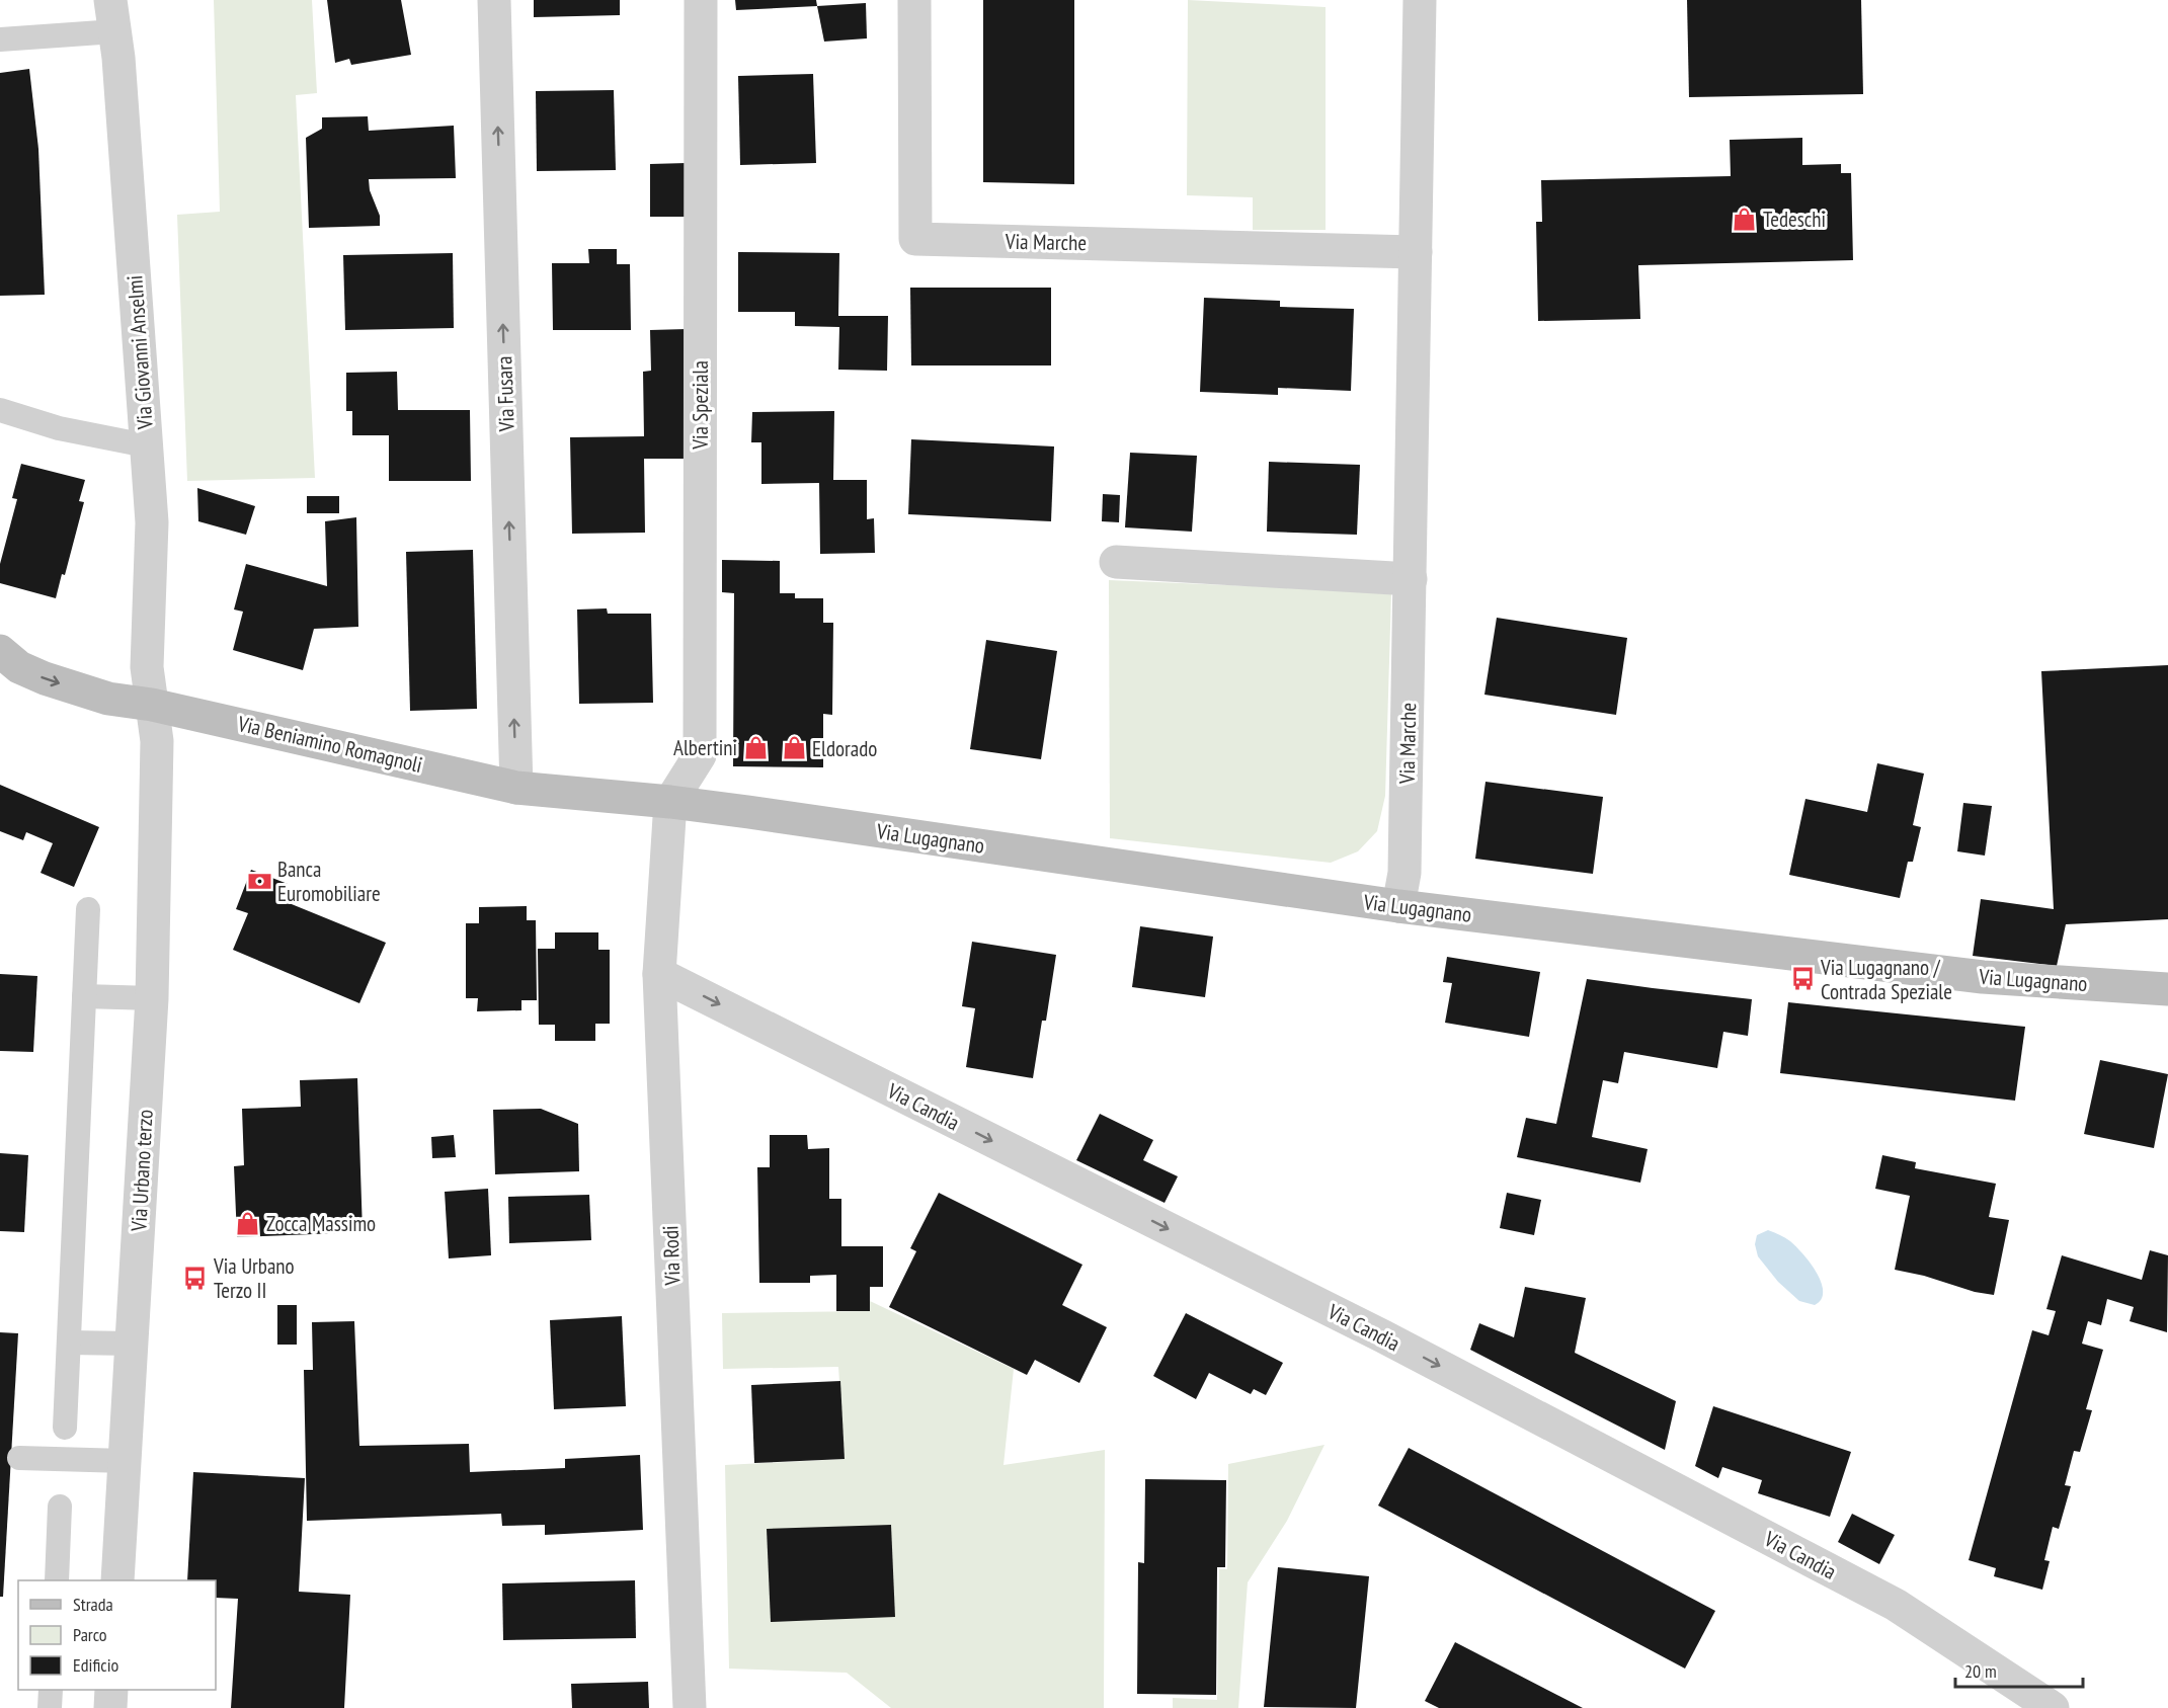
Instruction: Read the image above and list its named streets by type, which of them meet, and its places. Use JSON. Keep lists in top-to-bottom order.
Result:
{
  "streets": {
    "main road": ["Via Beniamino Romagnoli", "Via Lugagnano"],
    "street": [
      "Via Marche",
      "Via Giovanni Anselmi",
      "Via Fusara",
      "Via Speziala",
      "Via Candia",
      "Via Urbano terzo",
      "Via Rodi"
    ]
  },
  "crossings": [
    ["Via Marche", "Via Lugagnano"],
    ["Via Giovanni Anselmi", "Via Beniamino Romagnoli"],
    ["Via Giovanni Anselmi", "Via Urbano terzo"],
    ["Via Fusara", "Via Beniamino Romagnoli"],
    ["Via Speziala", "Via Beniamino Romagnoli"],
    ["Via Speziala", "Via Lugagnano"],
    ["Via Speziala", "Via Rodi"],
    ["Via Beniamino Romagnoli", "Via Lugagnano"],
    ["Via Beniamino Romagnoli", "Via Urbano terzo"],
    ["Via Beniamino Romagnoli", "Via Rodi"],
    ["Via Lugagnano", "Via Rodi"],
    ["Via Candia", "Via Rodi"]
  ],
  "one_way": ["Via Fusara", "Via Candia"],
  "places": {
    "shop": [
      "Tedeschi",
      "Albertini",
      "Eldorado",
      "Zocca Massimo"
    ],
    "bank": ["Banca Euromobiliare"],
    "bus stop": ["Via Lugagnano / Contrada Speziale", "Via Urbano Terzo II"]
  },
  "legend": ["Strada", "Parco", "Edificio"],
  "scale_bar": "20 m"
}
